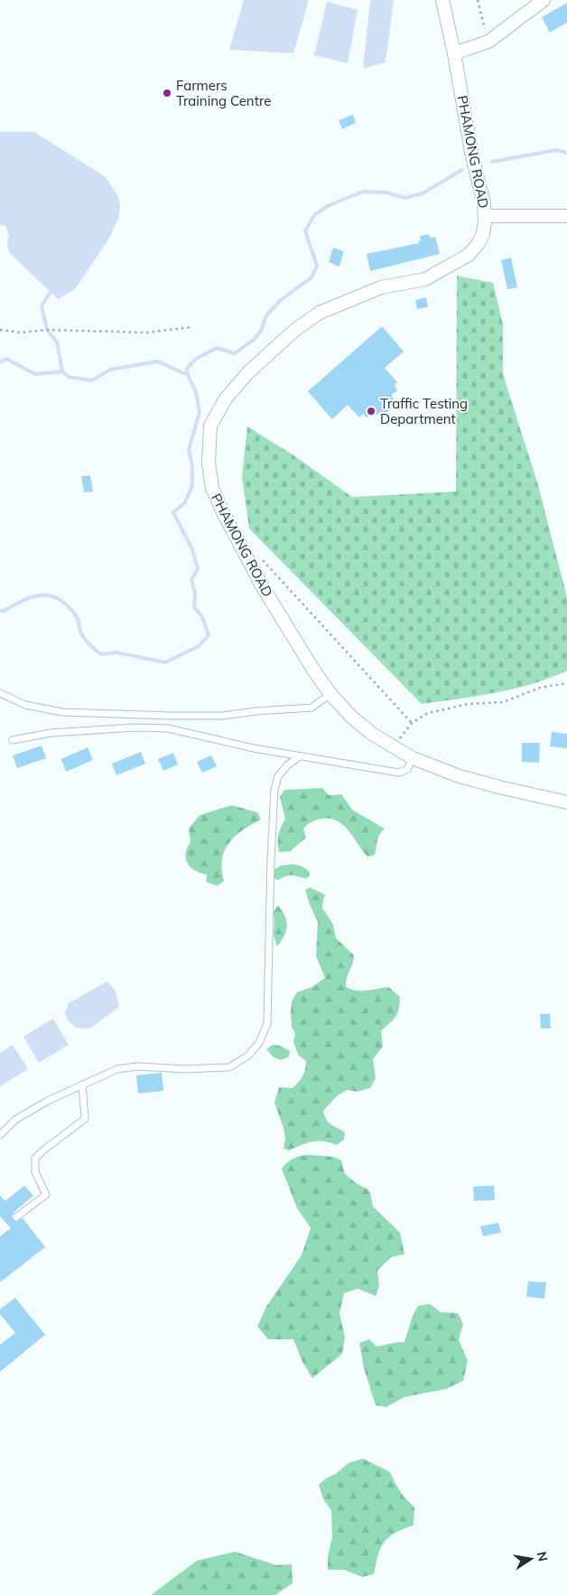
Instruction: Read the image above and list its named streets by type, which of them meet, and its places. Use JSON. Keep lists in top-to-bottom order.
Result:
{
  "streets": {
    "street": ["PHAMONG ROAD"]
  },
  "places": ["Farmers Training Centre", "Traffic Testing Department"],
  "north": "right"
}
